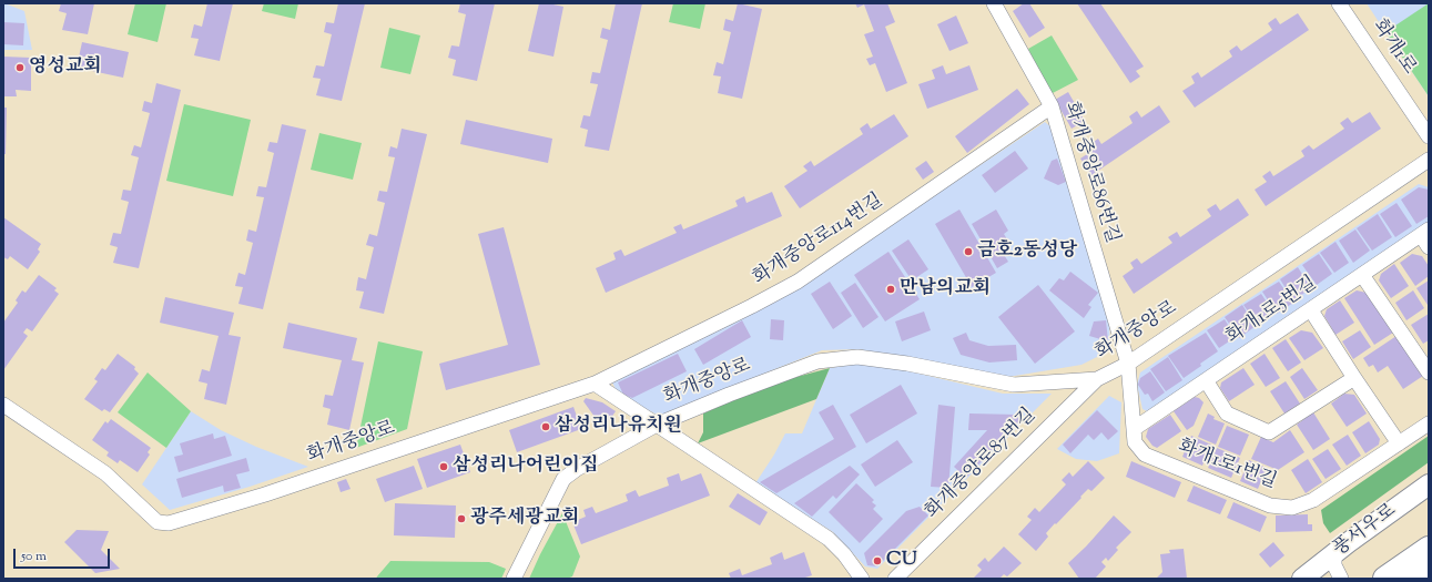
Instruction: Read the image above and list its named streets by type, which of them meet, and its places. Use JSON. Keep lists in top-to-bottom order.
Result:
{
  "streets": {
    "street": [
      "화개1로",
      "화개중앙로86번길",
      "화개중앙로114번길",
      "화개1로5번길",
      "화개중앙로",
      "화개중앙로87번길",
      "화개1로1번길",
      "풍서우로"
    ]
  },
  "crossings": [
    ["화개중앙로86번길", "화개중앙로114번길"],
    ["화개중앙로86번길", "화개중앙로"],
    ["화개중앙로86번길", "화개1로1번길"],
    ["화개중앙로114번길", "화개중앙로"],
    ["화개1로5번길", "화개1로1번길"],
    ["화개중앙로", "화개중앙로87번길"],
    ["화개중앙로", "화개1로1번길"]
  ],
  "places": [
    "영성교회",
    "금호2동성당",
    "만남의교회",
    "삼성리나유치원",
    "삼성리나어린이집",
    "광주세광교회",
    "CU"
  ],
  "scale_bar": "50 m"
}
